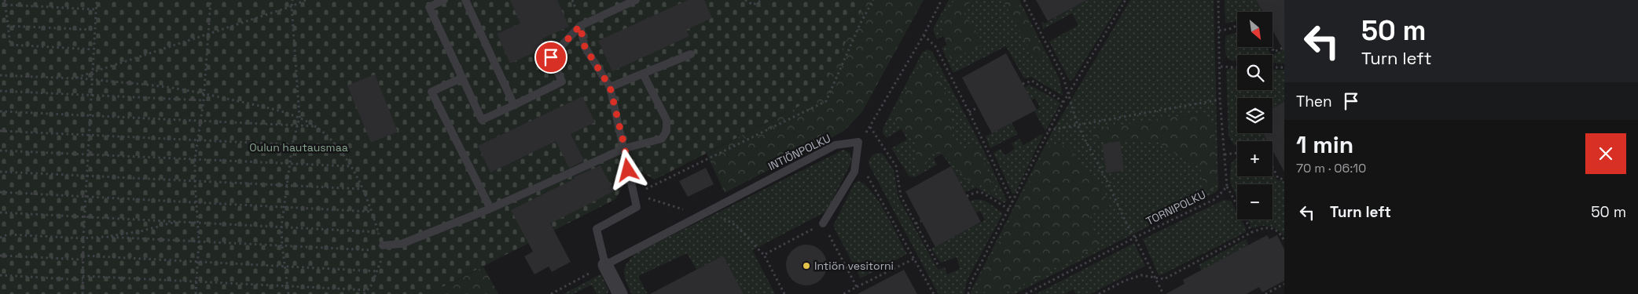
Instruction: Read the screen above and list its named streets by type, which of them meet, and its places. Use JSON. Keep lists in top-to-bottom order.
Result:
{
  "streets": {
    "lane": ["INTIÖNPOLKU"],
    "path": ["TORNIPOLKU"]
  },
  "parks": ["Oulun hautausmaa"],
  "places": ["Intiön vesitorni"],
  "north": "bottom right",
  "page": {
    "turn": ["50 m", "Turn left"],
    "map_buttons": ["+", "−"],
    "then": "Then",
    "heading": ["1 min", "70 m · 06:10"],
    "list": [
      {
        "name": "Turn left",
        "value": "50 m"
      }
    ]
  }
}
